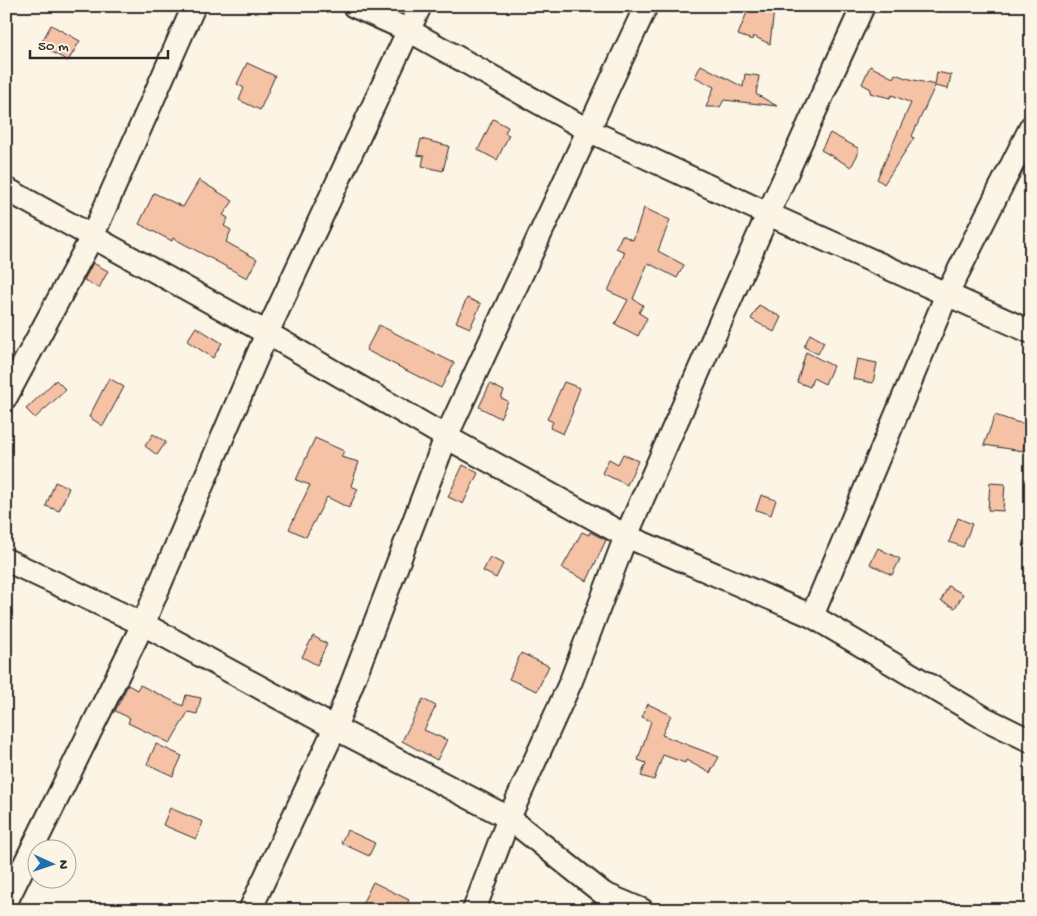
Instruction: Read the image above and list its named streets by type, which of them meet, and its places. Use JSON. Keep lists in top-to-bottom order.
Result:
{
  "scale_bar": "50 m",
  "north": "right"
}
